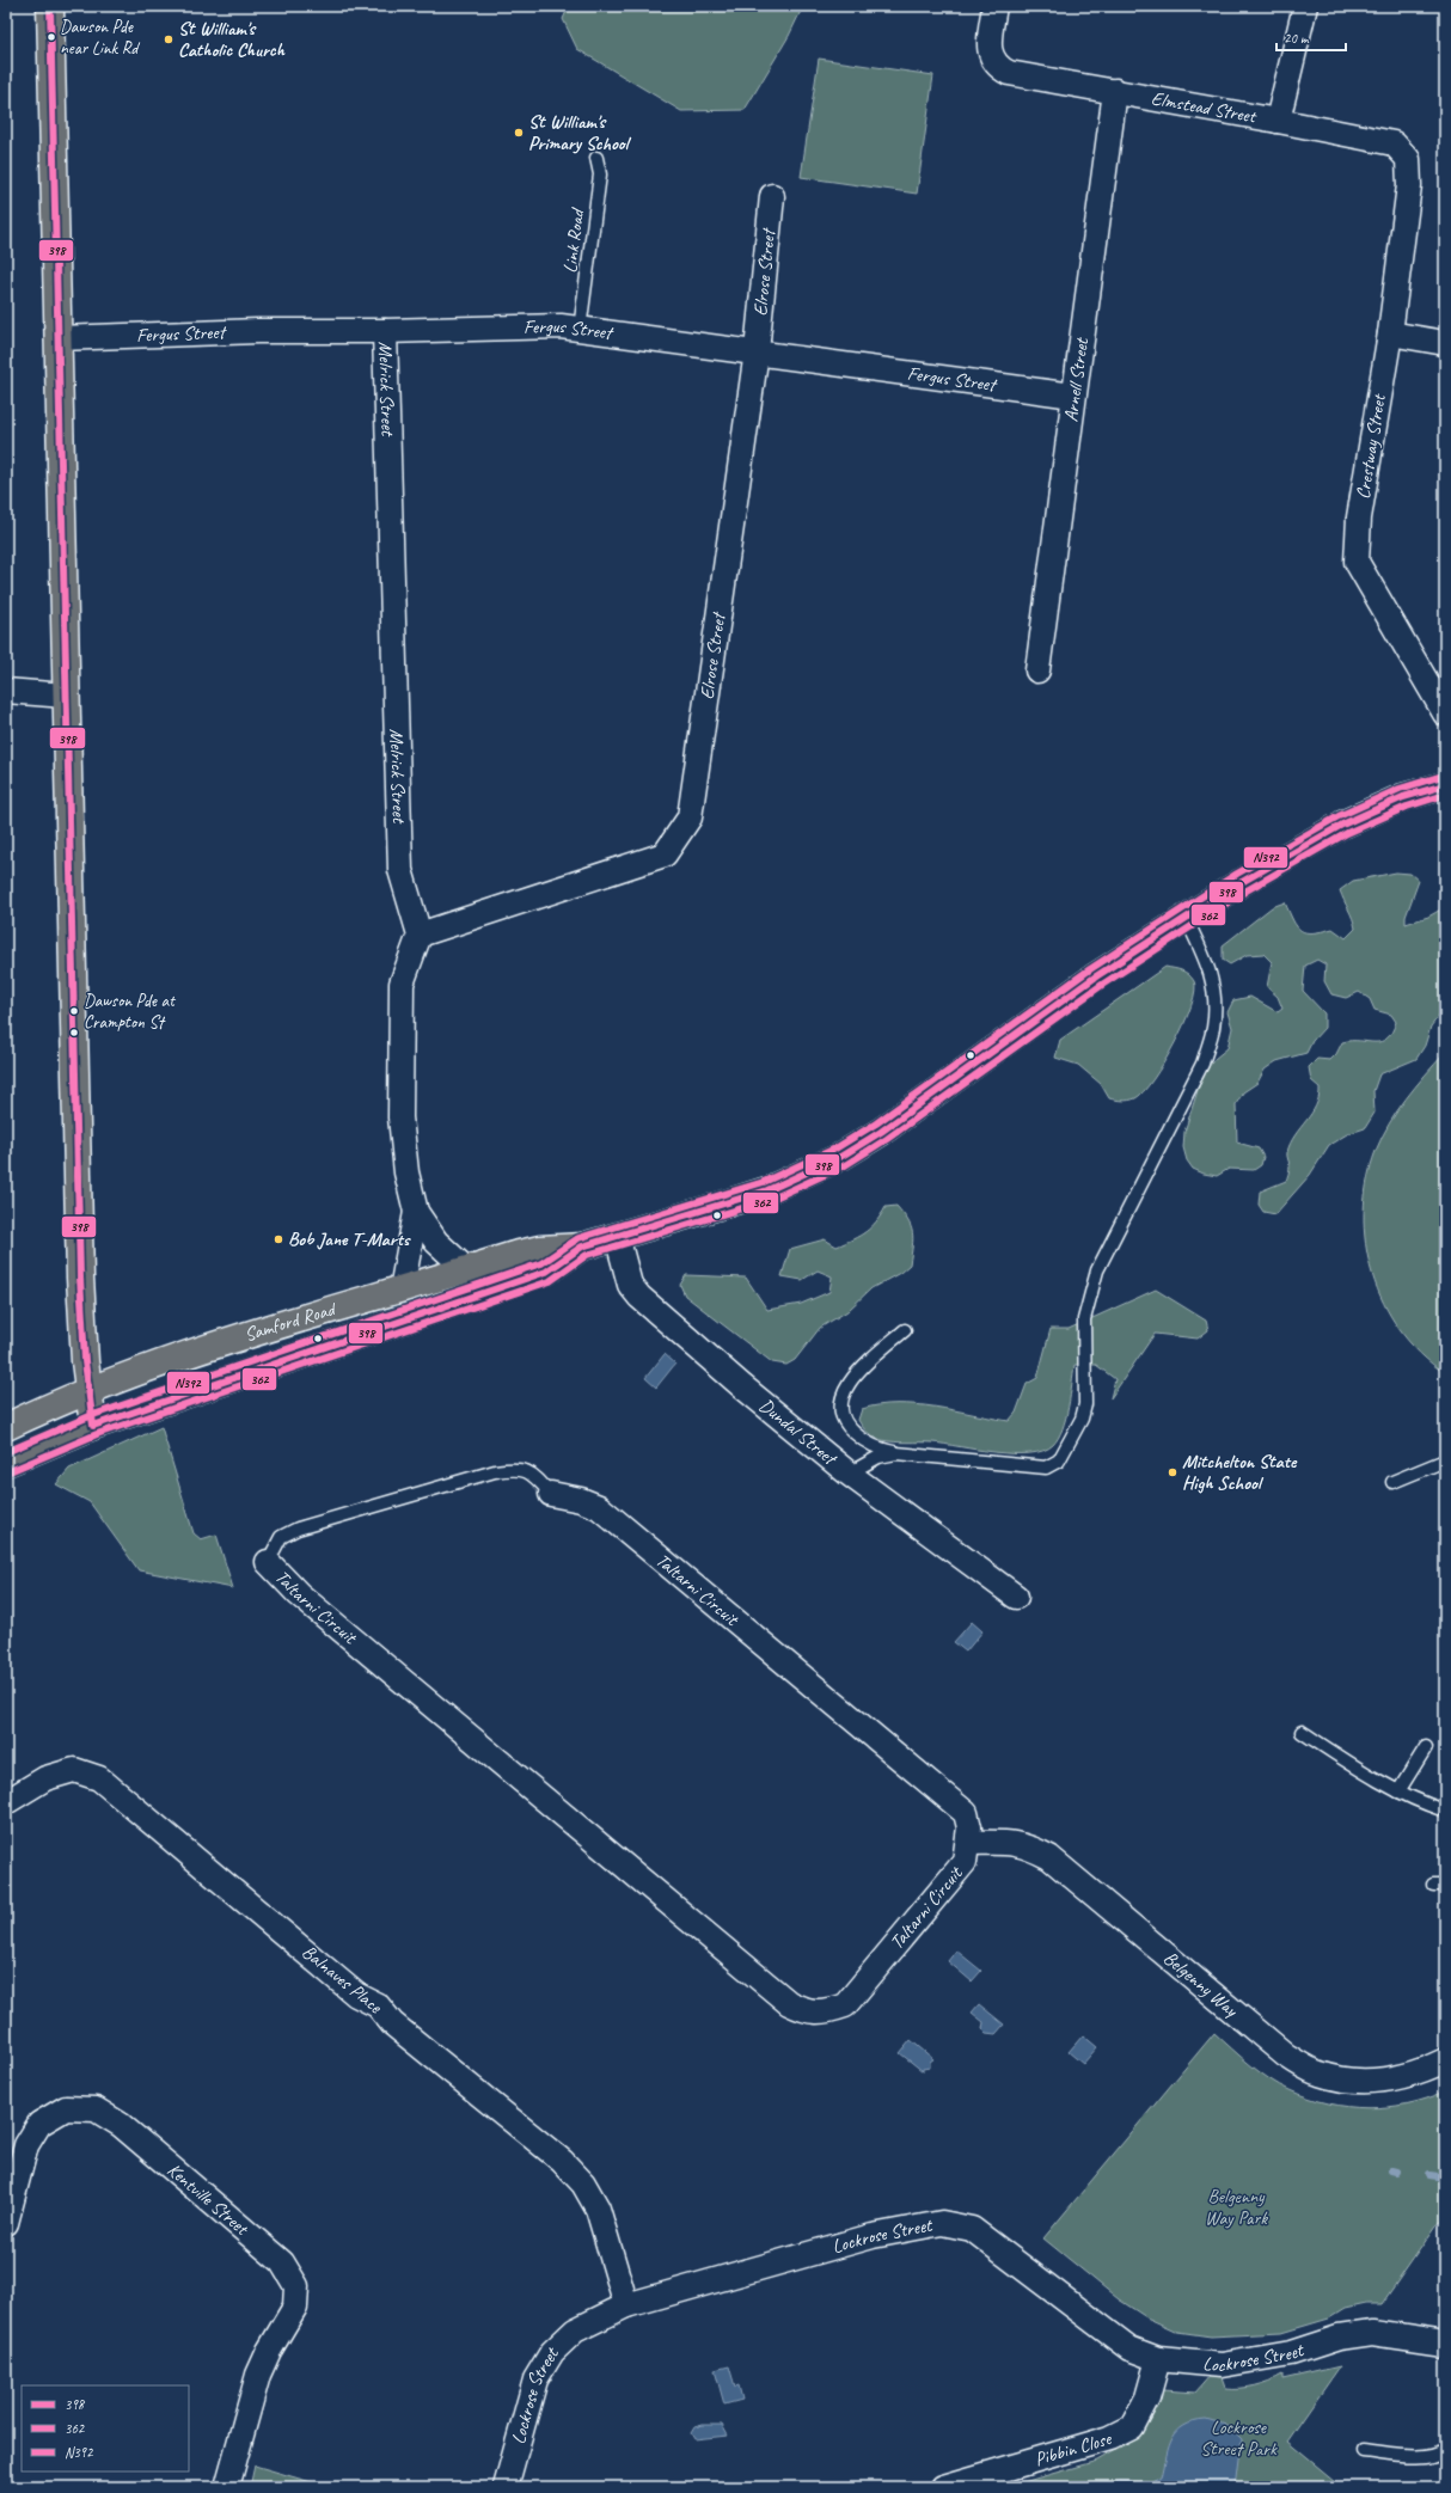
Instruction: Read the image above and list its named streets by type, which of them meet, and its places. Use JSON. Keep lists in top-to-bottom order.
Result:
{
  "streets": {
    "main road": ["Samford Road"],
    "street": [
      "Elmstead Street",
      "Elrose Street",
      "Fergus Street",
      "Arnell Street",
      "Melrick Street",
      "Crestway Street",
      "Dundal Street",
      "Taltarni Circuit",
      "Balnaves Place",
      "Belgenny Way",
      "Kentville Street",
      "Lockrose Street",
      "Pibbin Close"
    ],
    "lane": ["Link Road"]
  },
  "crossings": [
    ["Elmstead Street", "Arnell Street"],
    ["Elmstead Street", "Crestway Street"],
    ["Link Road", "Fergus Street"],
    ["Elrose Street", "Fergus Street"],
    ["Elrose Street", "Melrick Street"],
    ["Fergus Street", "Arnell Street"],
    ["Fergus Street", "Melrick Street"],
    ["Samford Road", "Dundal Street"],
    ["Taltarni Circuit", "Belgenny Way"],
    ["Balnaves Place", "Lockrose Street"],
    ["Lockrose Street", "Pibbin Close"]
  ],
  "parks": ["Belgenny Way Park", "Lockrose Street Park"],
  "places": [
    "Dawson Pde near Link Rd",
    "St William's Catholic Church",
    "St William's Primary School",
    "Dawson Pde at Crampton St",
    "Bob Jane T-Marts",
    "Mitchelton State High School"
  ],
  "lines": ["transit line 398", "transit line N392", "transit line 362"],
  "legend": ["398", "362", "N392"],
  "scale_bar": "20 m"
}
